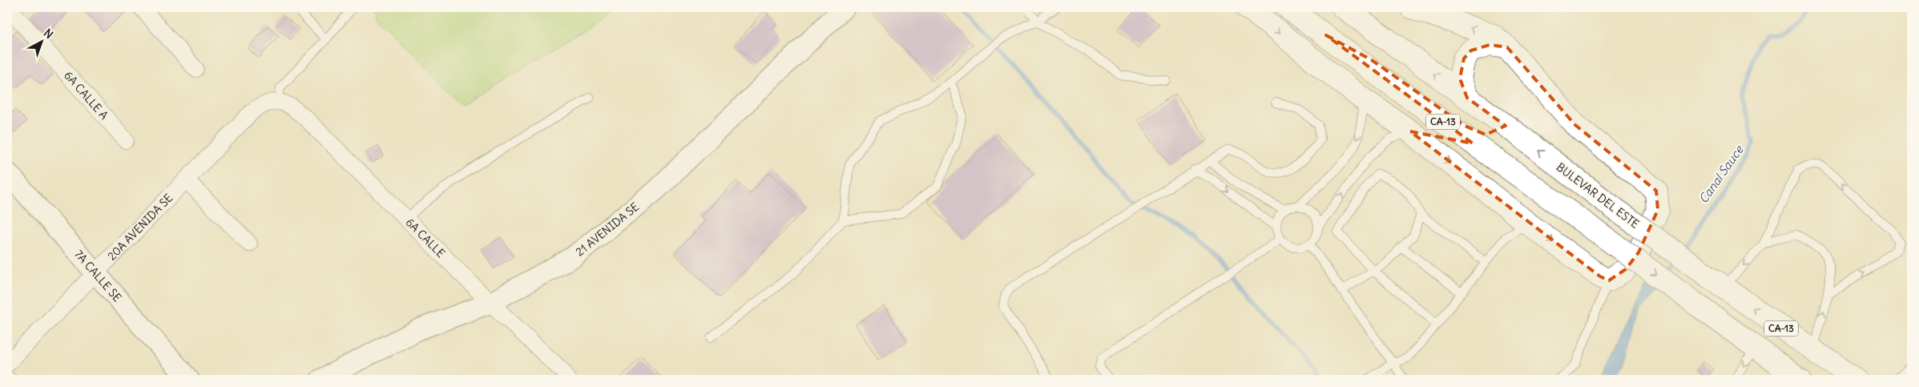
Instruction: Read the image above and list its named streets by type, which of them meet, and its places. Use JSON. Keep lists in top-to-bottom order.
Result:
{
  "streets": {
    "highway": ["CA-13", "BULEVAR DEL ESTE"],
    "street": [
      "6A CALLE A",
      "20A AVENIDA SE",
      "21 AVENIDA SE",
      "6A CALLE",
      "7A CALLE SE"
    ]
  },
  "crossings": [
    ["20A AVENIDA SE", "6A CALLE"],
    ["20A AVENIDA SE", "7A CALLE SE"],
    ["21 AVENIDA SE", "6A CALLE"]
  ],
  "water": ["Canal Sauce"],
  "north": "top right"
}
